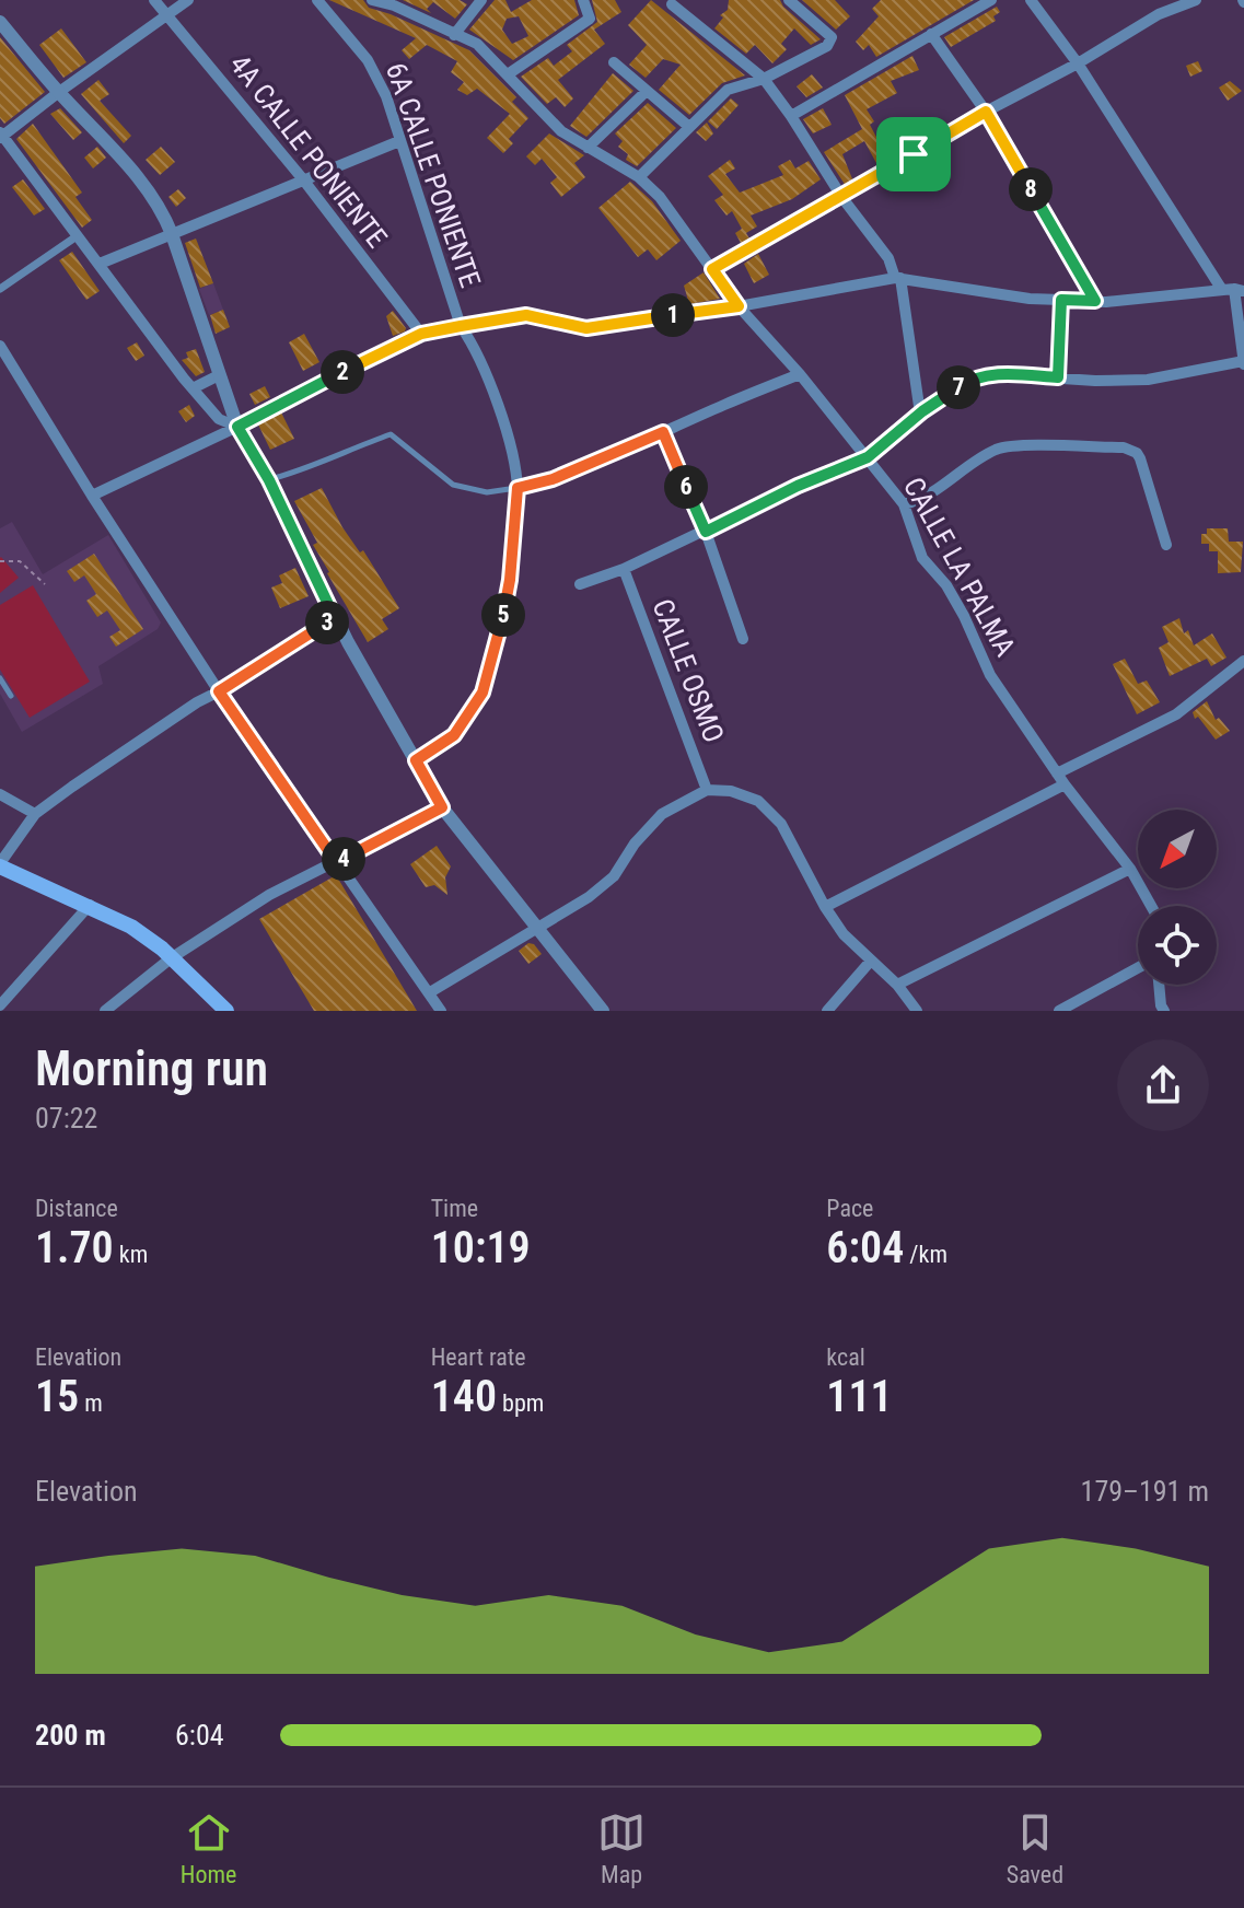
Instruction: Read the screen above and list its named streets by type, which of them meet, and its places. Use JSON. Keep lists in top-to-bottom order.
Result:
{
  "streets": {
    "street": [
      "4A CALLE PONIENTE",
      "6A CALLE PONIENTE",
      "CALLE LA PALMA",
      "CALLE OSMO"
    ]
  },
  "north": "bottom left",
  "page": {
    "pins": [
      "8",
      "1",
      "2",
      "7",
      "6",
      "5",
      "3",
      "4"
    ],
    "heading": ["Morning run", "07:22"],
    "stats": [
      ["Distance", "1.70 km"],
      ["Time", "10:19"],
      ["Pace", "6:04 /km"],
      ["Elevation", "15 m"],
      ["Heart rate", "140 bpm"],
      ["kcal", "111"]
    ],
    "chart": ["Elevation", "179–191 m"],
    "list": [
      {
        "name": "200 m",
        "note": "6:04"
      }
    ],
    "tabs": ["Home", "Map", "Saved"]
  }
}
